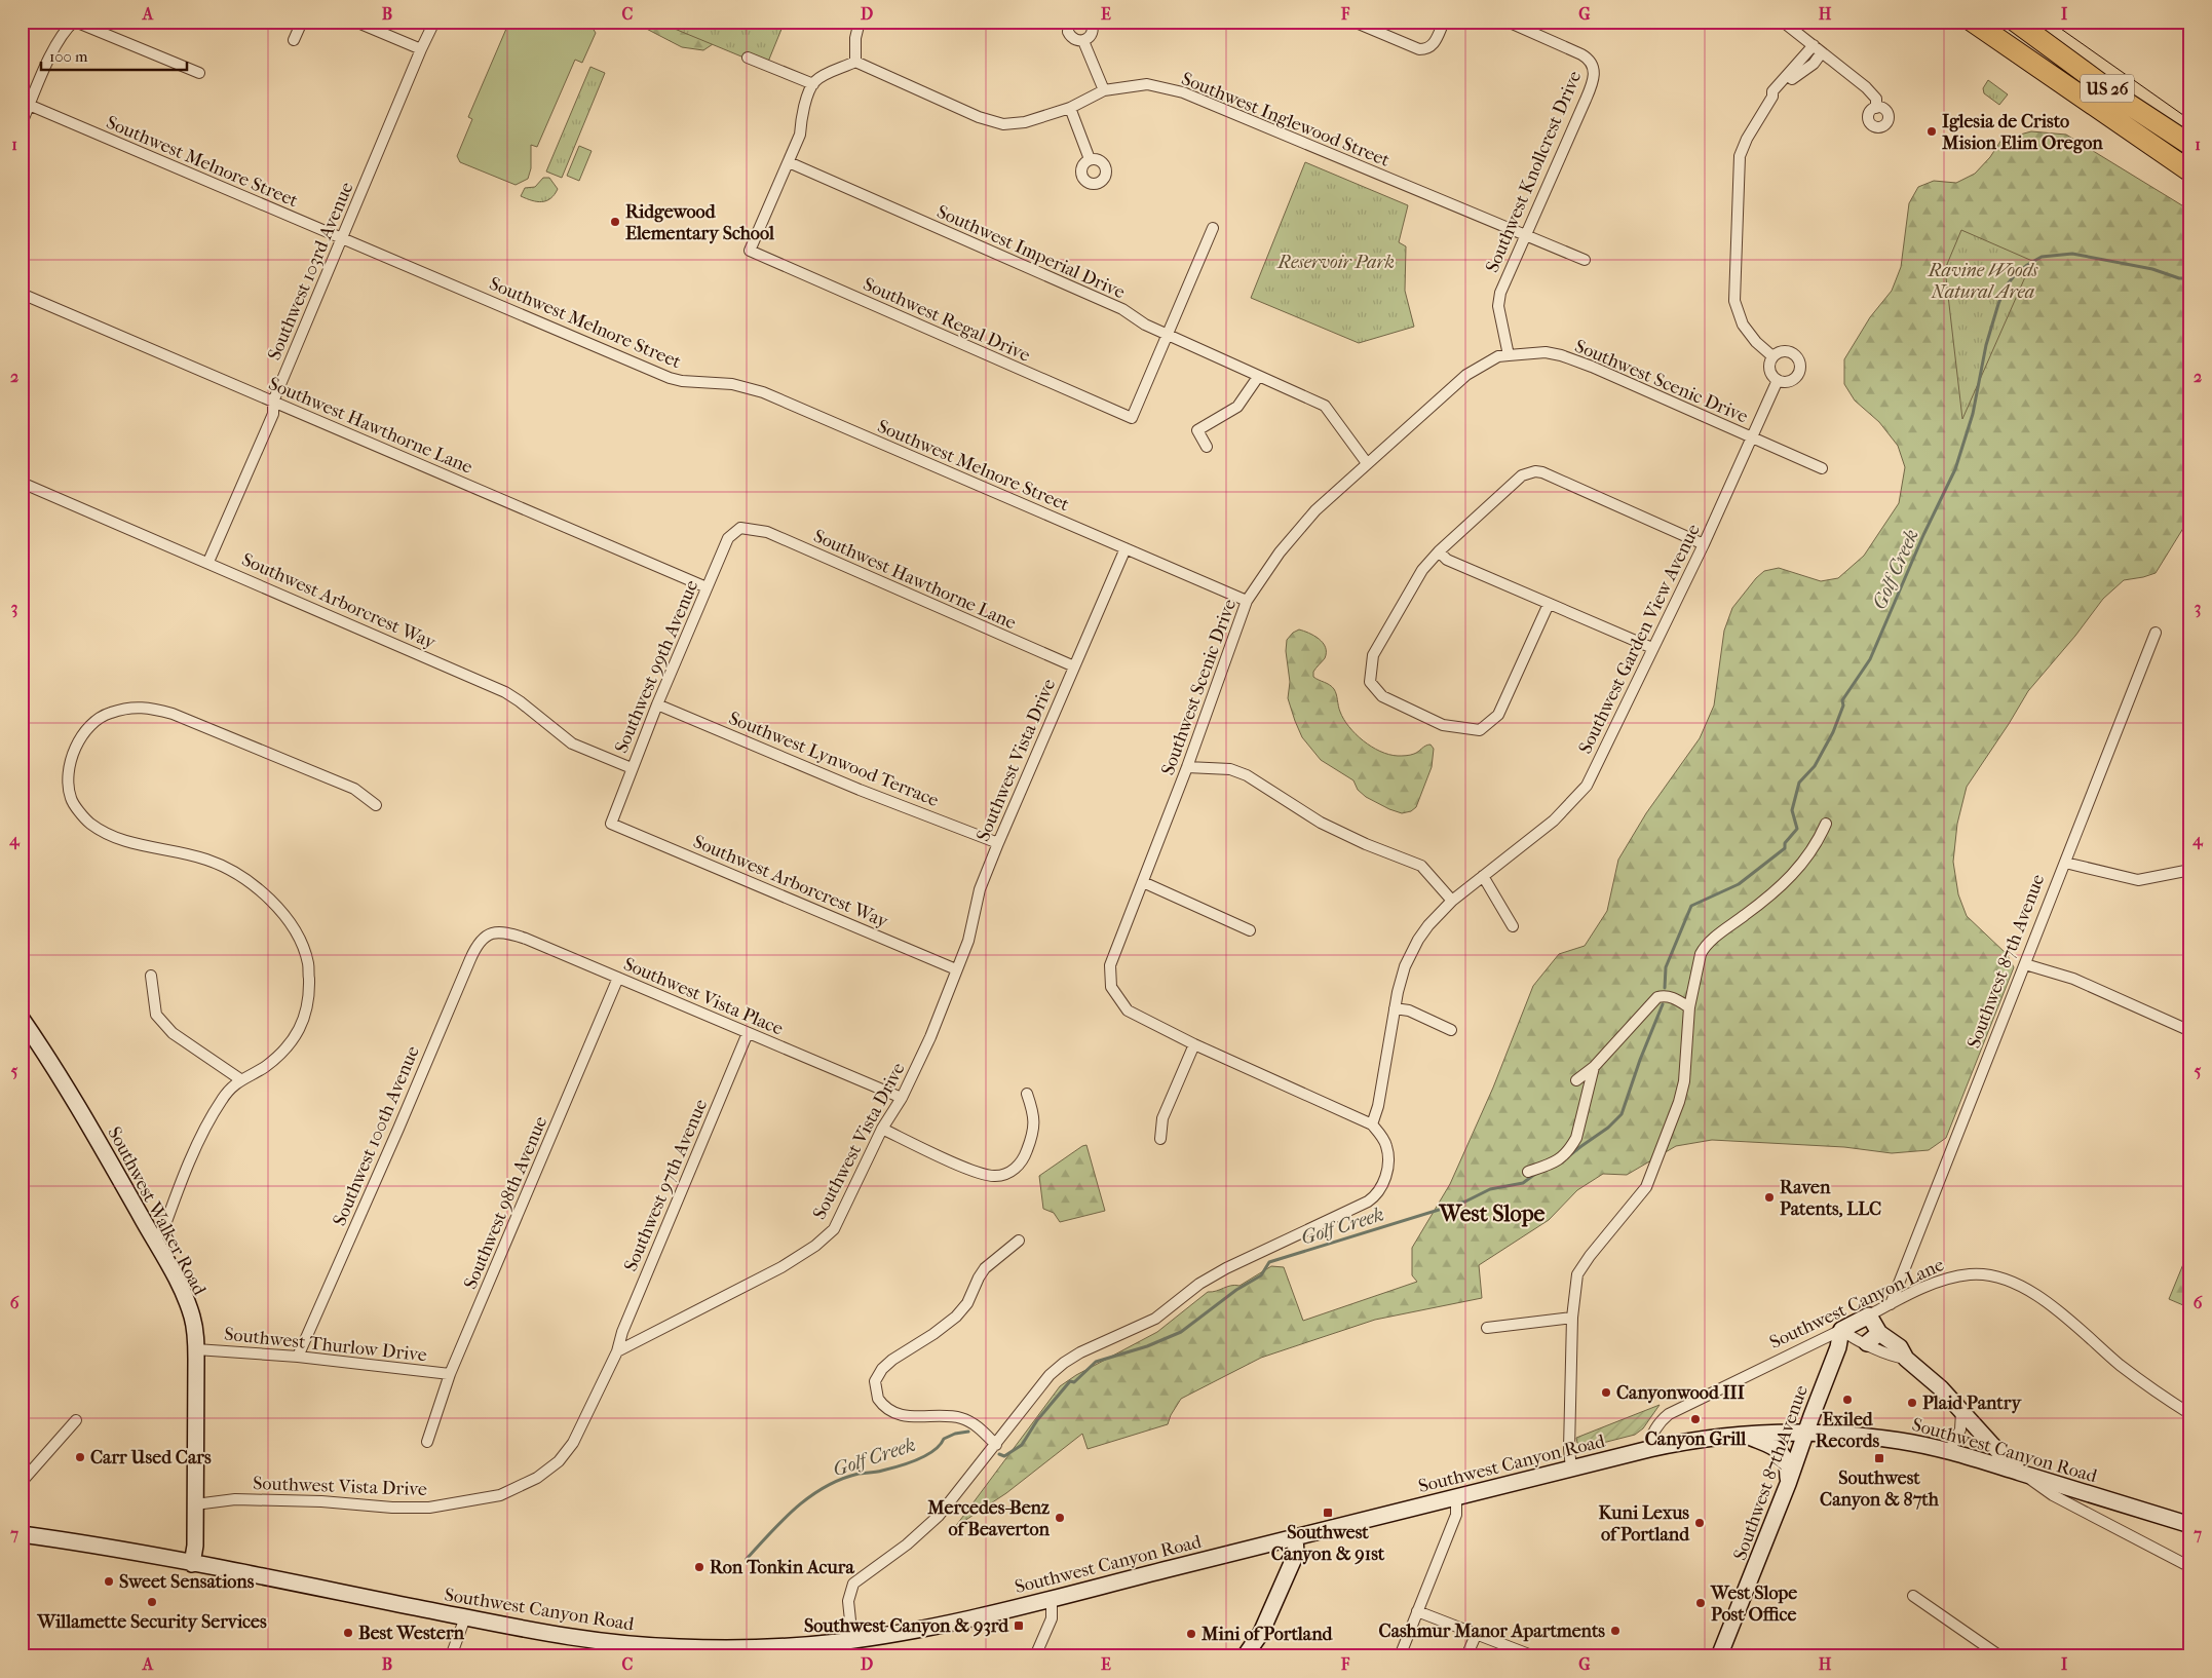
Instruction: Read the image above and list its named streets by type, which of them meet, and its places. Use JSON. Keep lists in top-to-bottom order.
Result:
{
  "streets": {
    "highway": ["US 26"],
    "main road": [
      "Southwest 87th Avenue",
      "Southwest Walker Road",
      "Southwest Canyon Lane",
      "Southwest Canyon Road"
    ],
    "street": [
      "Southwest Inglewood Street",
      "Southwest Melnore Street",
      "Southwest Knollcrest Drive",
      "Southwest Imperial Drive",
      "Southwest 103rd Avenue",
      "Southwest Regal Drive",
      "Southwest Scenic Drive",
      "Southwest Hawthorne Lane",
      "Southwest Arborcrest Way",
      "Southwest Garden View Avenue",
      "Southwest 99th Avenue",
      "Southwest Lynwood Terrace",
      "Southwest Vista Drive",
      "Southwest Vista Place",
      "Southwest 100th Avenue",
      "Southwest 97th Avenue",
      "Southwest 98th Avenue",
      "Southwest Thurlow Drive"
    ]
  },
  "crossings": [
    ["Southwest Inglewood Street", "Southwest Knollcrest Drive"],
    ["Southwest Melnore Street", "Southwest 103rd Avenue"],
    ["Southwest Melnore Street", "Southwest Scenic Drive"],
    ["Southwest Melnore Street", "Southwest Vista Drive"],
    ["Southwest Knollcrest Drive", "Southwest Scenic Drive"],
    ["Southwest Imperial Drive", "Southwest Regal Drive"],
    ["Southwest Imperial Drive", "Southwest Scenic Drive"],
    ["Southwest 103rd Avenue", "Southwest Hawthorne Lane"],
    ["Southwest 103rd Avenue", "Southwest Arborcrest Way"],
    ["Southwest Scenic Drive", "Southwest Garden View Avenue"],
    ["Southwest Hawthorne Lane", "Southwest 99th Avenue"],
    ["Southwest Hawthorne Lane", "Southwest Vista Drive"],
    ["Southwest Arborcrest Way", "Southwest 99th Avenue"],
    ["Southwest Arborcrest Way", "Southwest Vista Drive"],
    ["Southwest 99th Avenue", "Southwest Lynwood Terrace"],
    ["Southwest Lynwood Terrace", "Southwest Vista Drive"],
    ["Southwest Vista Drive", "Southwest Vista Place"],
    ["Southwest Vista Drive", "Southwest 97th Avenue"],
    ["Southwest Vista Drive", "Southwest Walker Road"],
    ["Southwest 87th Avenue", "Southwest Canyon Lane"],
    ["Southwest 87th Avenue", "Southwest Canyon Road"],
    ["Southwest Vista Place", "Southwest 100th Avenue"],
    ["Southwest Vista Place", "Southwest 97th Avenue"],
    ["Southwest Vista Place", "Southwest 98th Avenue"],
    ["Southwest 100th Avenue", "Southwest Thurlow Drive"],
    ["Southwest 98th Avenue", "Southwest Thurlow Drive"],
    ["Southwest Walker Road", "Southwest Thurlow Drive"],
    ["Southwest Walker Road", "Southwest Canyon Road"],
    ["Southwest Canyon Lane", "Southwest Canyon Road"]
  ],
  "districts": ["West Slope"],
  "water": ["Golf Creek"],
  "parks": ["Reservoir Park", "Ravine Woods Natural Area"],
  "places": {
    "other": [
      "Iglesia de Cristo Mision Elim Oregon",
      "Ridgewood Elementary School",
      "Raven Patents, LLC",
      "Canyonwood III",
      "Exiled Records",
      "Plaid Pantry",
      "Canyon Grill",
      "Carr Used Cars",
      "Mercedes-Benz of Beaverton",
      "Kuni Lexus of Portland",
      "Ron Tonkin Acura",
      "Sweet Sensations",
      "Willamette Security Services",
      "West Slope Post Office",
      "Cashmur Manor Apartments",
      "Best Western",
      "Mini of Portland"
    ],
    "transit": ["Southwest Canyon & 87th", "Southwest Canyon & 91st", "Southwest Canyon & 93rd"]
  },
  "scale_bar": "100 m",
  "grid": {
    "columns": [
      "A",
      "B",
      "C",
      "D",
      "E",
      "F",
      "G",
      "H",
      "I"
    ],
    "rows": [
      "1",
      "2",
      "3",
      "4",
      "5",
      "6",
      "7"
    ]
  }
}
